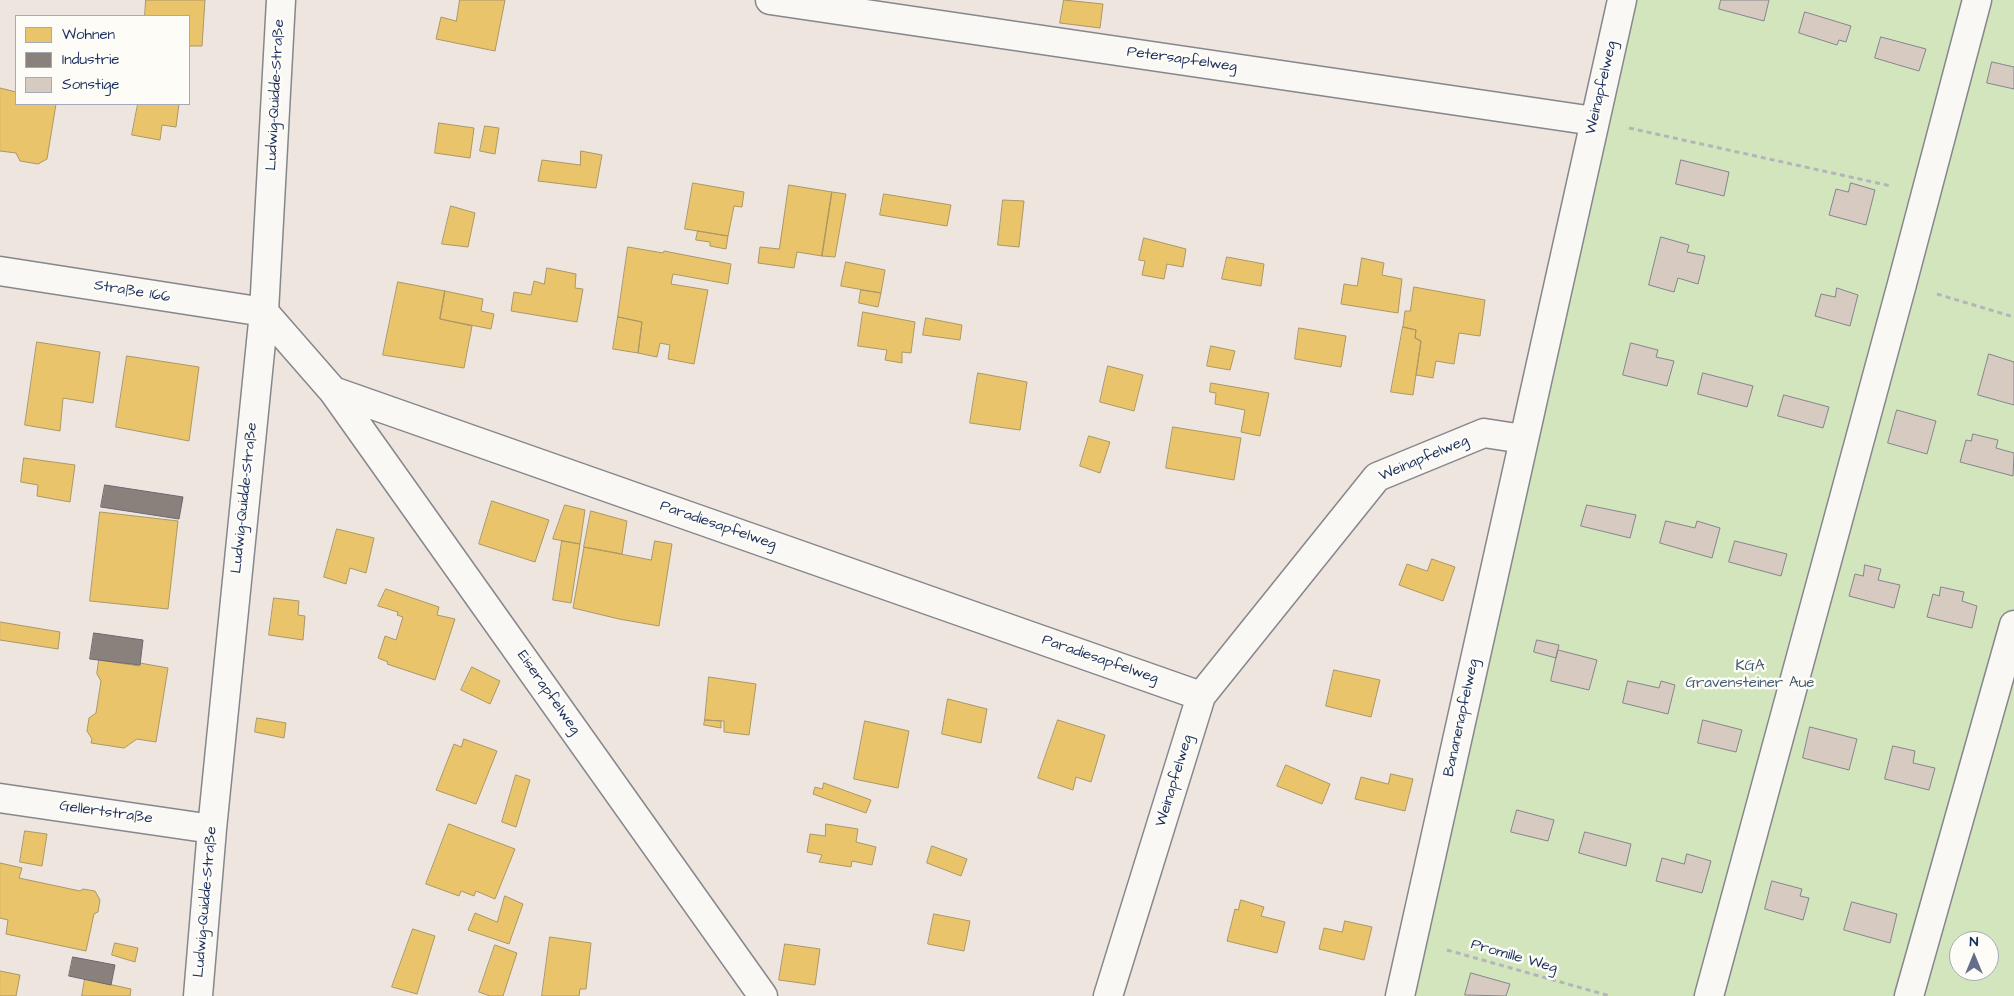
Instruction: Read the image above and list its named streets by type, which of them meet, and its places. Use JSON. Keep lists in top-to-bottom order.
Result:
{
  "streets": {
    "street": [
      "Petersapfelweg",
      "Weinapfelweg",
      "Ludwig-Quidde-Straße",
      "Straße 166",
      "Paradiesapfelweg",
      "Eiserapfelweg",
      "Bananenapfelweg",
      "Gellertstraße"
    ],
    "path": ["Promille Weg"]
  },
  "crossings": [
    ["Petersapfelweg", "Weinapfelweg"],
    ["Weinapfelweg", "Paradiesapfelweg"],
    ["Weinapfelweg", "Bananenapfelweg"],
    ["Ludwig-Quidde-Straße", "Straße 166"],
    ["Ludwig-Quidde-Straße", "Paradiesapfelweg"],
    ["Ludwig-Quidde-Straße", "Gellertstraße"],
    ["Straße 166", "Paradiesapfelweg"],
    ["Paradiesapfelweg", "Eiserapfelweg"],
    ["Bananenapfelweg", "Promille Weg"]
  ],
  "parks": ["KGA Gravensteiner Aue"],
  "legend": ["Wohnen", "Industrie", "Sonstige"],
  "north": "top"
}
